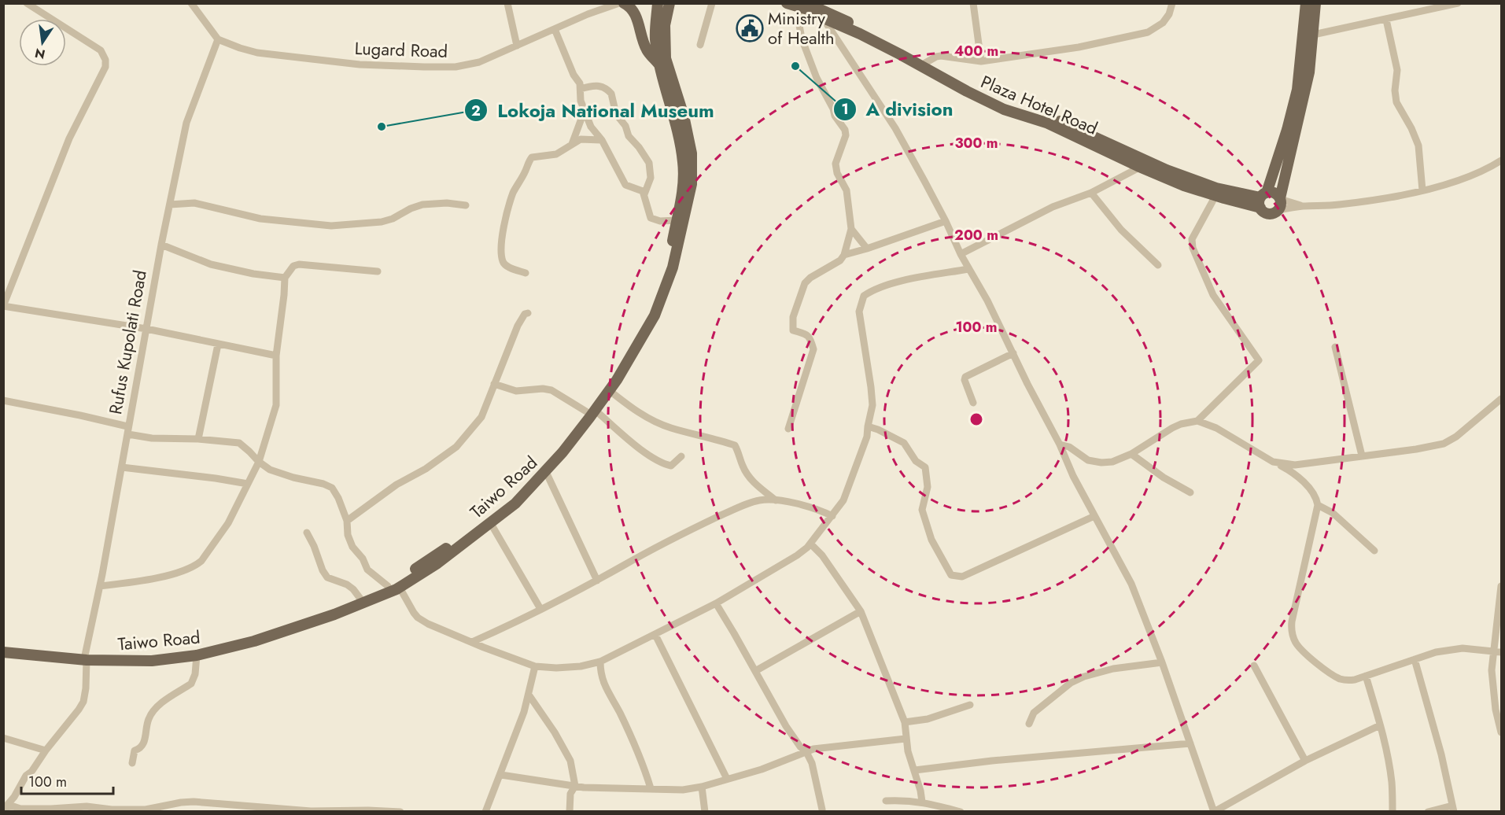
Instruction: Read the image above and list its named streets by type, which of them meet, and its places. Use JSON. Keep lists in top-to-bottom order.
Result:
{
  "streets": {
    "main road": ["Plaza Hotel Road", "Taiwo Road"],
    "street": ["Lugard Road", "Rufus Kupolati Road"]
  },
  "crossings": [
    ["Lugard Road", "Rufus Kupolati Road"],
    ["Rufus Kupolati Road", "Taiwo Road"]
  ],
  "places": {
    "public building": ["Ministry of Health"],
    "other": ["A division", "Lokoja National Museum"]
  },
  "scale_bar": "100 m",
  "north": "bottom",
  "rings": [
    "400 m",
    "300 m",
    "200 m",
    "100 m"
  ]
}
